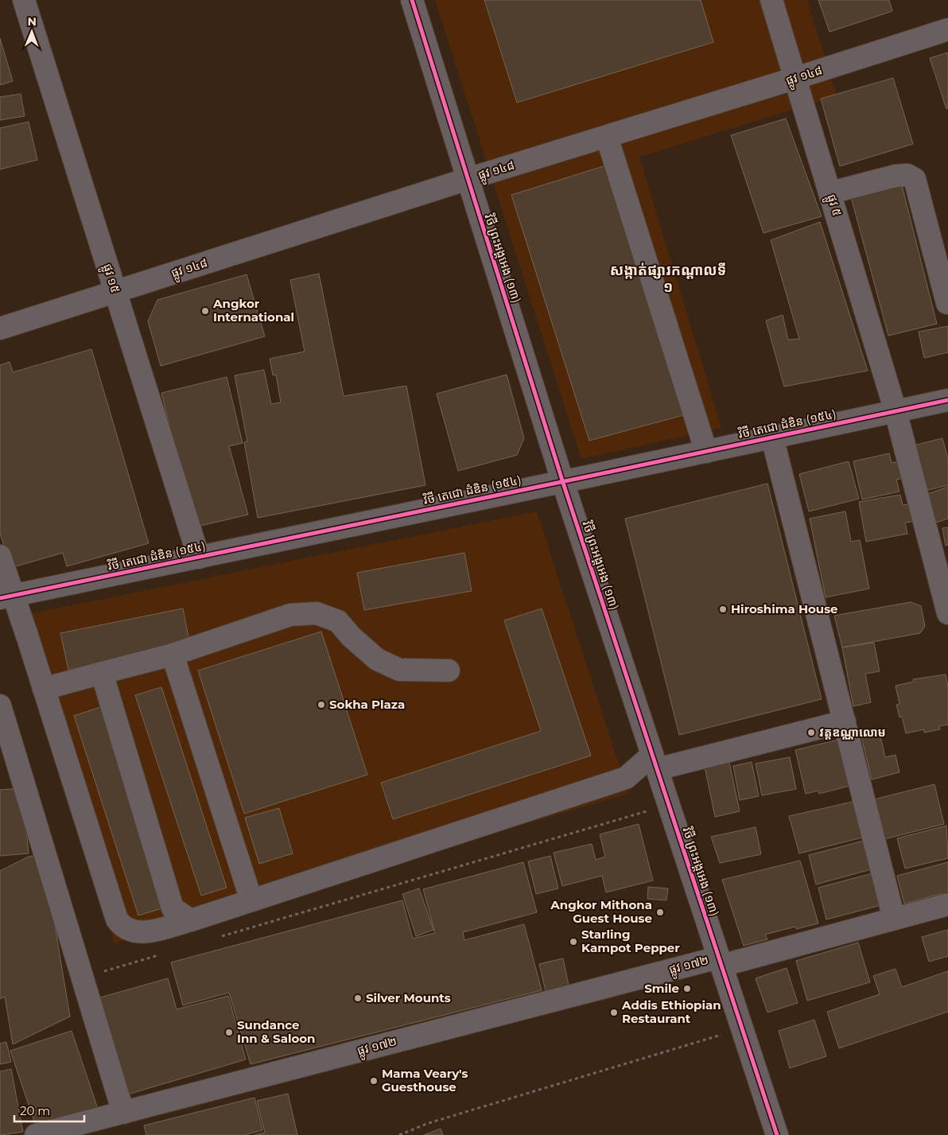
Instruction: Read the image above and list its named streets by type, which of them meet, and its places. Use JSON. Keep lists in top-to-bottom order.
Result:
{
  "streets": {
    "street": [
      "ផ្លូវ ១៤៨",
      "ផ្លូវ ៥",
      "វិថី ព្រះអង្គអេង (១៣)",
      "ផ្លូវ ១៥",
      "វិថី តេជោ ដំឌិន (១៥៤)",
      "ផ្លូវ ១៧២"
    ]
  },
  "crossings": [
    ["ផ្លូវ ១៤៨", "ផ្លូវ ៥"],
    ["ផ្លូវ ១៤៨", "វិថី ព្រះអង្គអេង (១៣)"],
    ["ផ្លូវ ១៤៨", "ផ្លូវ ១៥"],
    ["ផ្លូវ ៥", "វិថី តេជោ ដំឌិន (១៥៤)"],
    ["វិថី ព្រះអង្គអេង (១៣)", "វិថី តេជោ ដំឌិន (១៥៤)"],
    ["វិថី ព្រះអង្គអេង (១៣)", "ផ្លូវ ១៧២"],
    ["ផ្លូវ ១៥", "វិថី តេជោ ដំឌិន (១៥៤)"]
  ],
  "districts": ["សង្កាត់ផ្សារកណ្ដាលទី ១"],
  "places": [
    "Angkor International",
    "Hiroshima House",
    "Sokha Plaza",
    "វត្តឧណ្ណាលោម",
    "Angkor Mithona Guest House",
    "Starling Kampot Pepper",
    "Smile",
    "Silver Mounts",
    "Addis Ethiopian Restaurant",
    "Sundance Inn & Saloon",
    "Mama Veary's Guesthouse"
  ],
  "scale_bar": "20 m",
  "north": "top"
}
